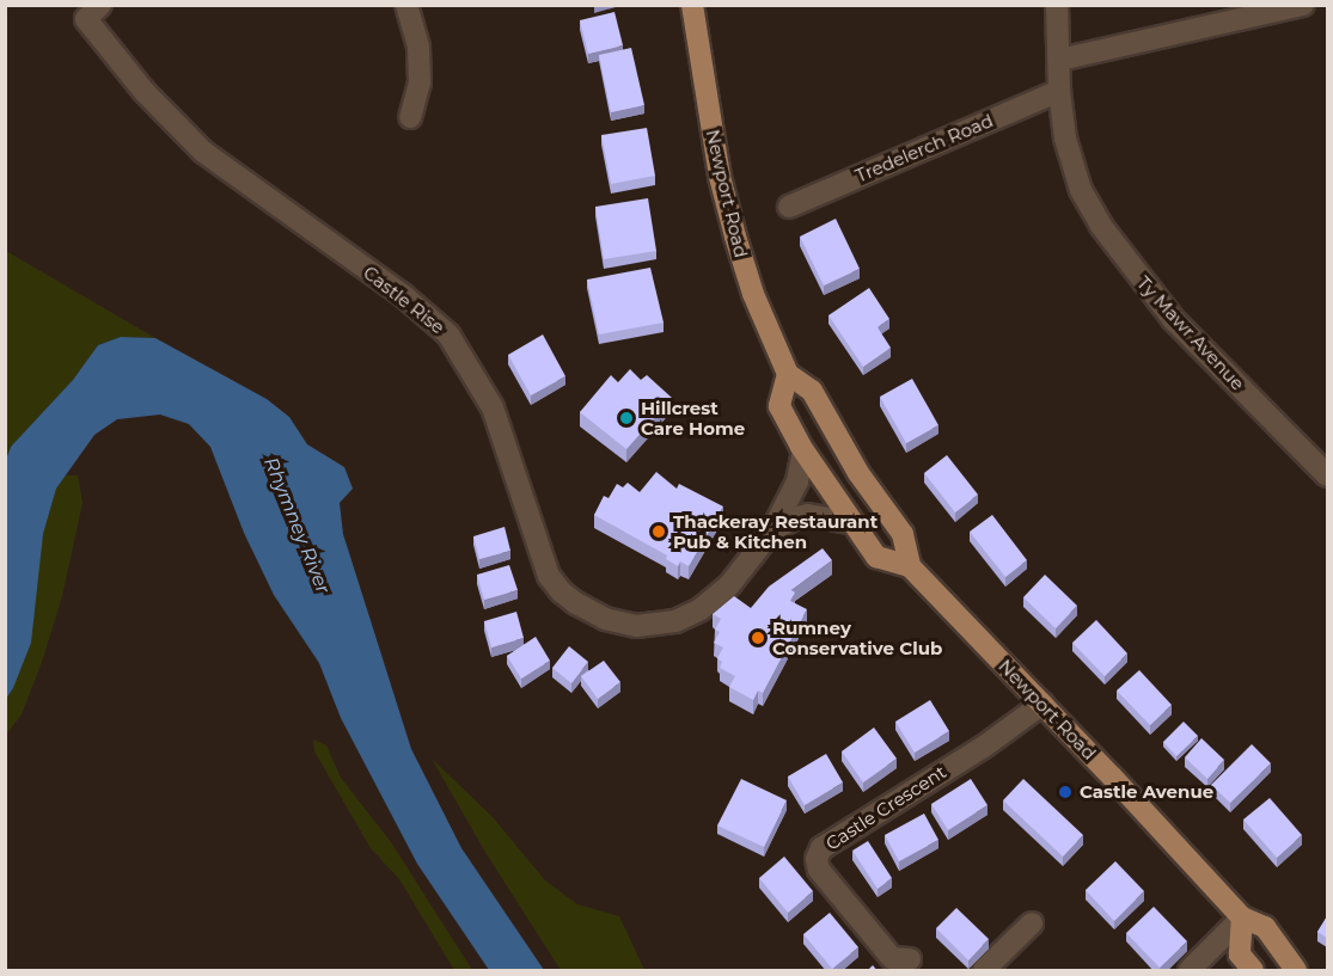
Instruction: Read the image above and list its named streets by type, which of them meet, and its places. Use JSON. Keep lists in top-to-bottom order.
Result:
{
  "streets": {
    "main road": ["Newport Road"],
    "street": [
      "Tredelerch Road",
      "Castle Rise",
      "Ty Mawr Avenue",
      "Castle Crescent"
    ]
  },
  "crossings": [
    ["Tredelerch Road", "Ty Mawr Avenue"],
    ["Newport Road", "Castle Rise"],
    ["Newport Road", "Castle Crescent"]
  ],
  "water": ["Rhymney River"],
  "places": [
    "Hillcrest Care Home",
    "Thackeray Restaurant Pub & Kitchen",
    "Rumney Conservative Club",
    "Castle Avenue"
  ]
}
